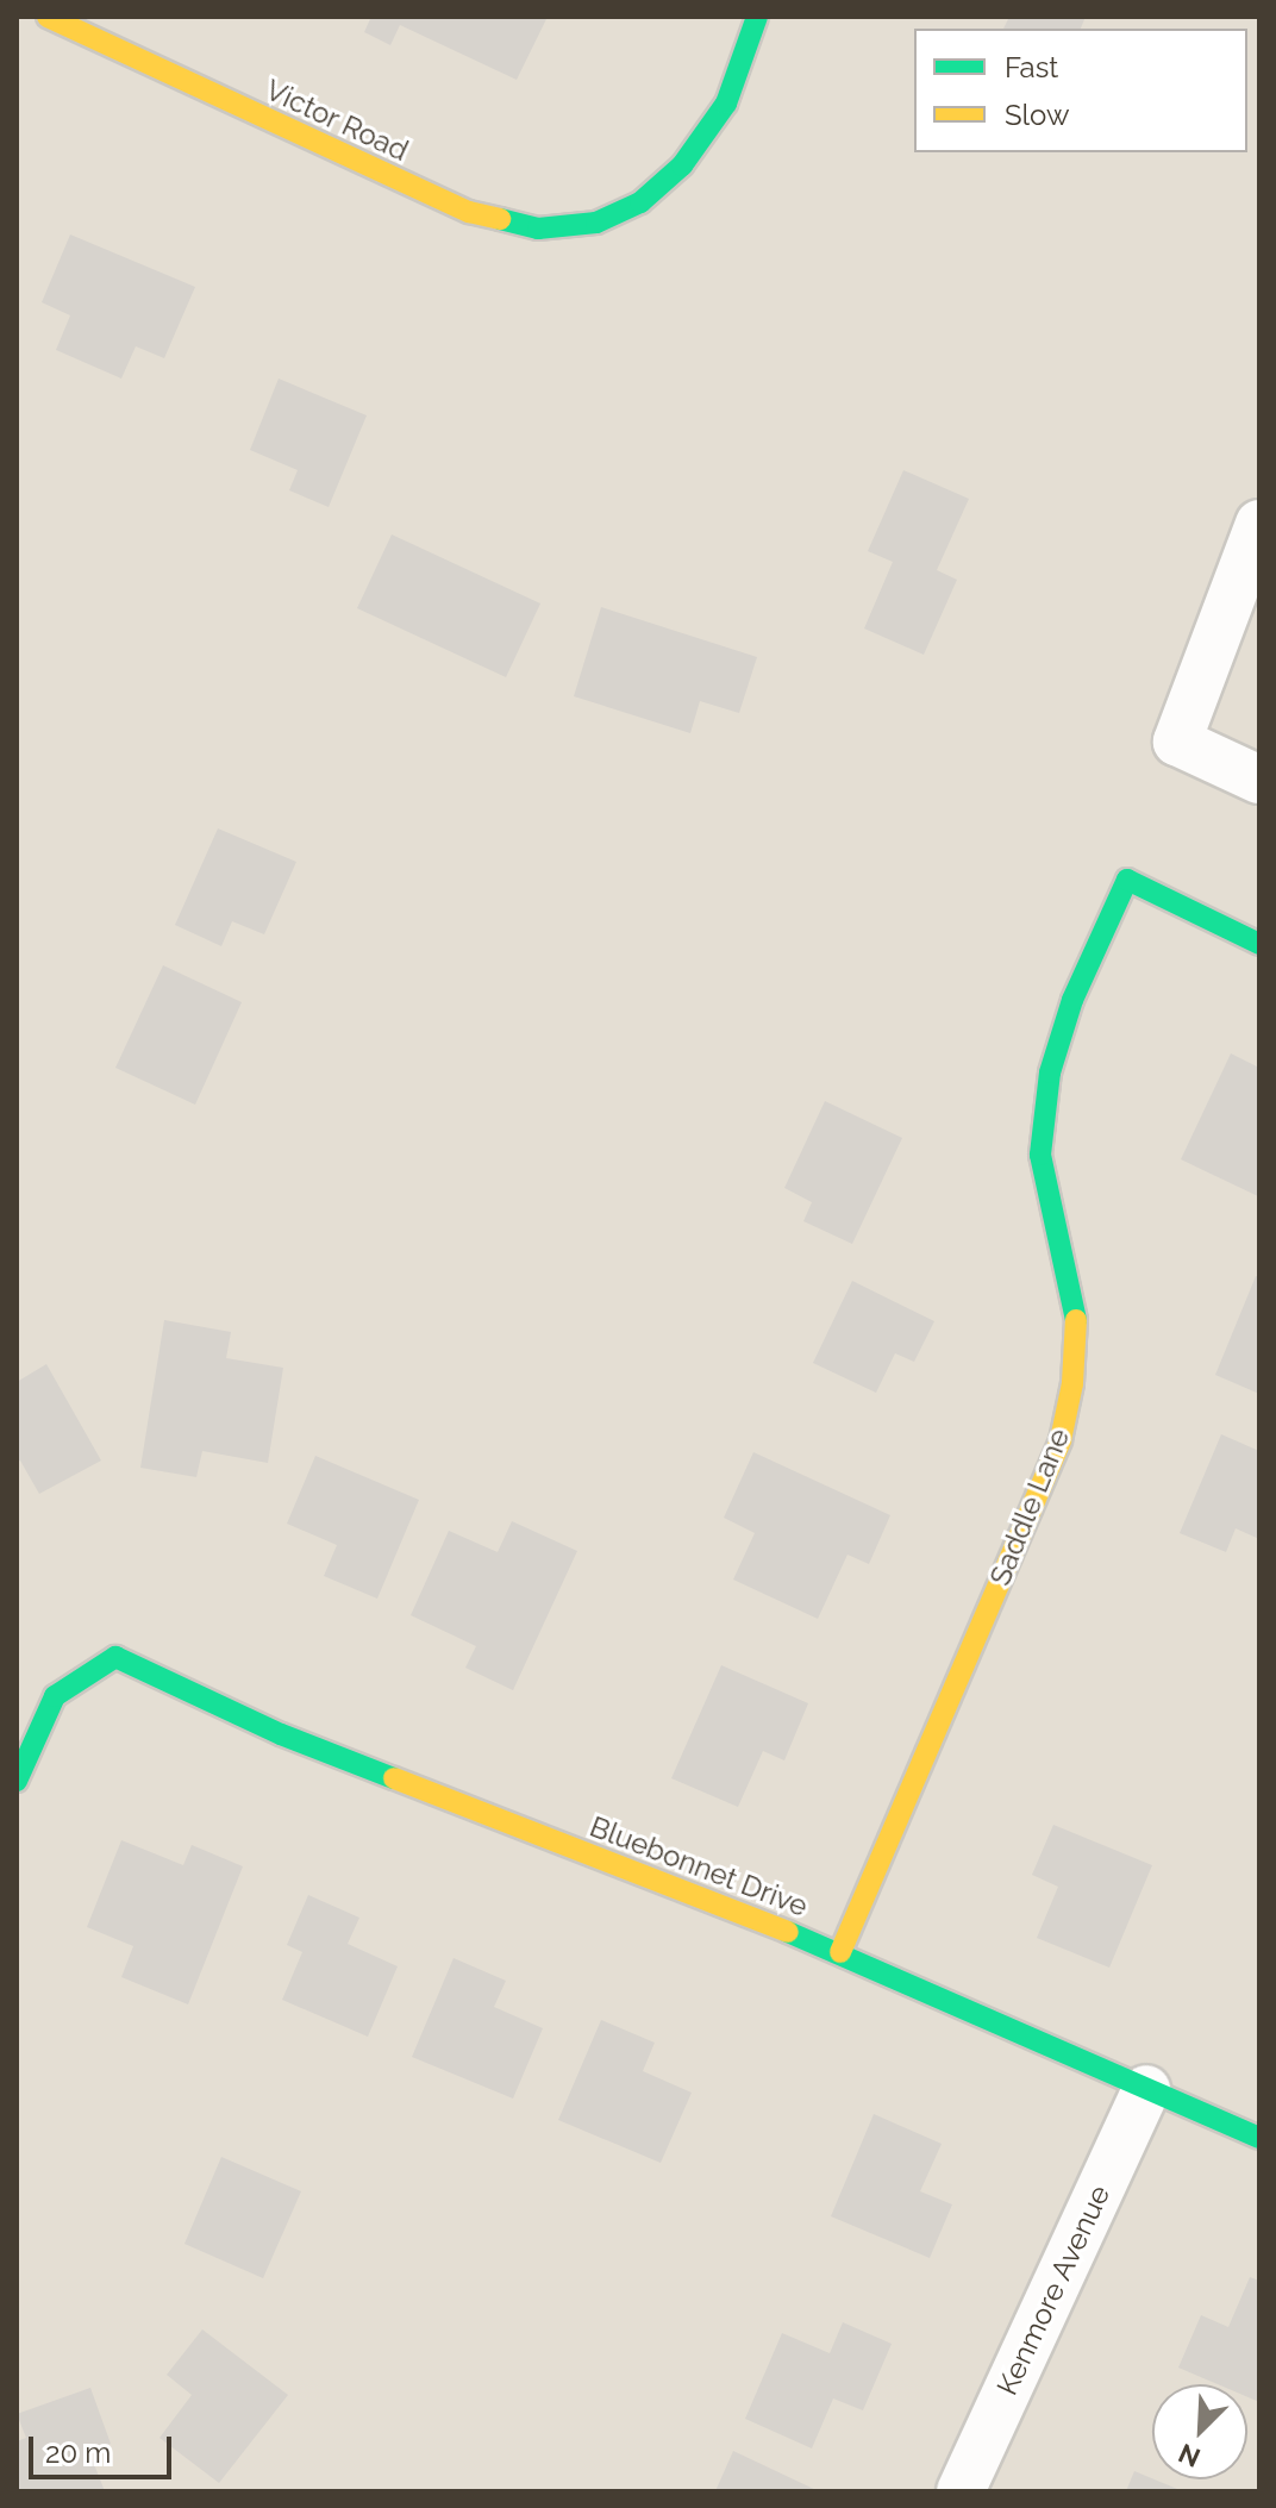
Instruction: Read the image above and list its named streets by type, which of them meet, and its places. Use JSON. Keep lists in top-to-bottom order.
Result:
{
  "streets": {
    "street": [
      "Victor Road",
      "Saddle Lane",
      "Bluebonnet Drive",
      "Kenmore Avenue"
    ]
  },
  "crossings": [
    ["Saddle Lane", "Bluebonnet Drive"],
    ["Bluebonnet Drive", "Kenmore Avenue"]
  ],
  "legend": ["Fast", "Slow"],
  "scale_bar": "20 m",
  "north": "bottom left"
}
